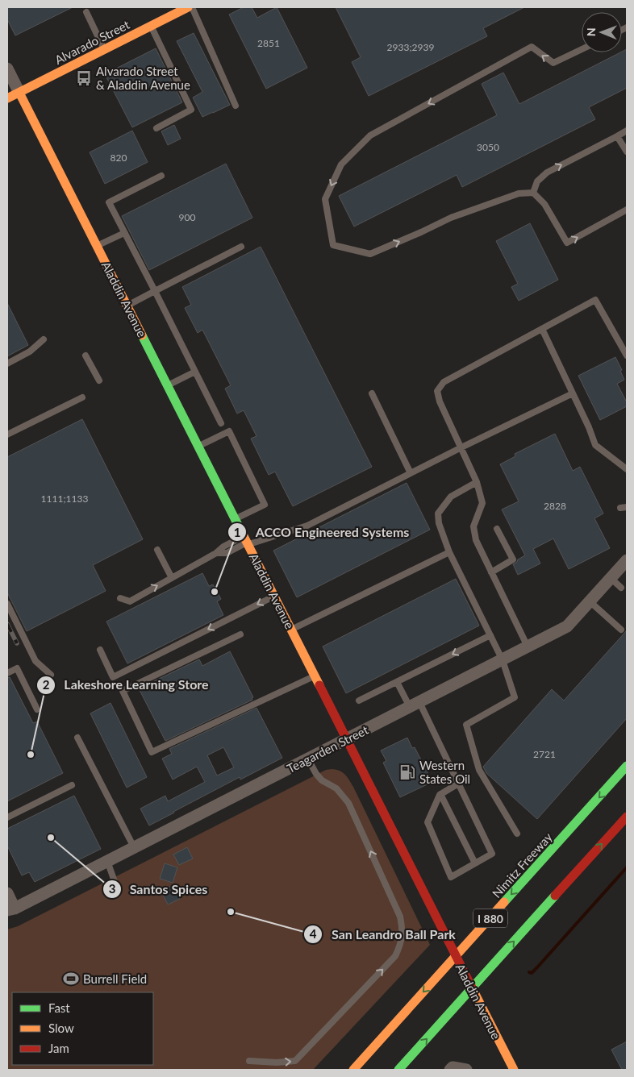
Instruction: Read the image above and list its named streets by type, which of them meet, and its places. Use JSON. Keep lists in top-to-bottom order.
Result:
{
  "streets": {
    "main road": [
      "Alvarado Street",
      "Aladdin Avenue",
      "Nimitz Freeway",
      "I 880"
    ],
    "street": ["Teagarden Street"]
  },
  "crossings": [
    ["Alvarado Street", "Aladdin Avenue"],
    ["Aladdin Avenue", "Teagarden Street"]
  ],
  "places": {
    "bus stop": ["Alvarado Street & Aladdin Avenue"],
    "other": [
      "ACCO Engineered Systems",
      "Lakeshore Learning Store",
      "Santos Spices",
      "San Leandro Ball Park"
    ],
    "fuel station": ["Western States Oil"],
    "sports": ["Burrell Field"]
  },
  "house_numbers": [
    "2851",
    "2933;2939",
    "3050",
    "820",
    "900",
    "1111;1133",
    "2828",
    "2721"
  ],
  "legend": ["Fast", "Slow", "Jam"],
  "north": "left"
}
